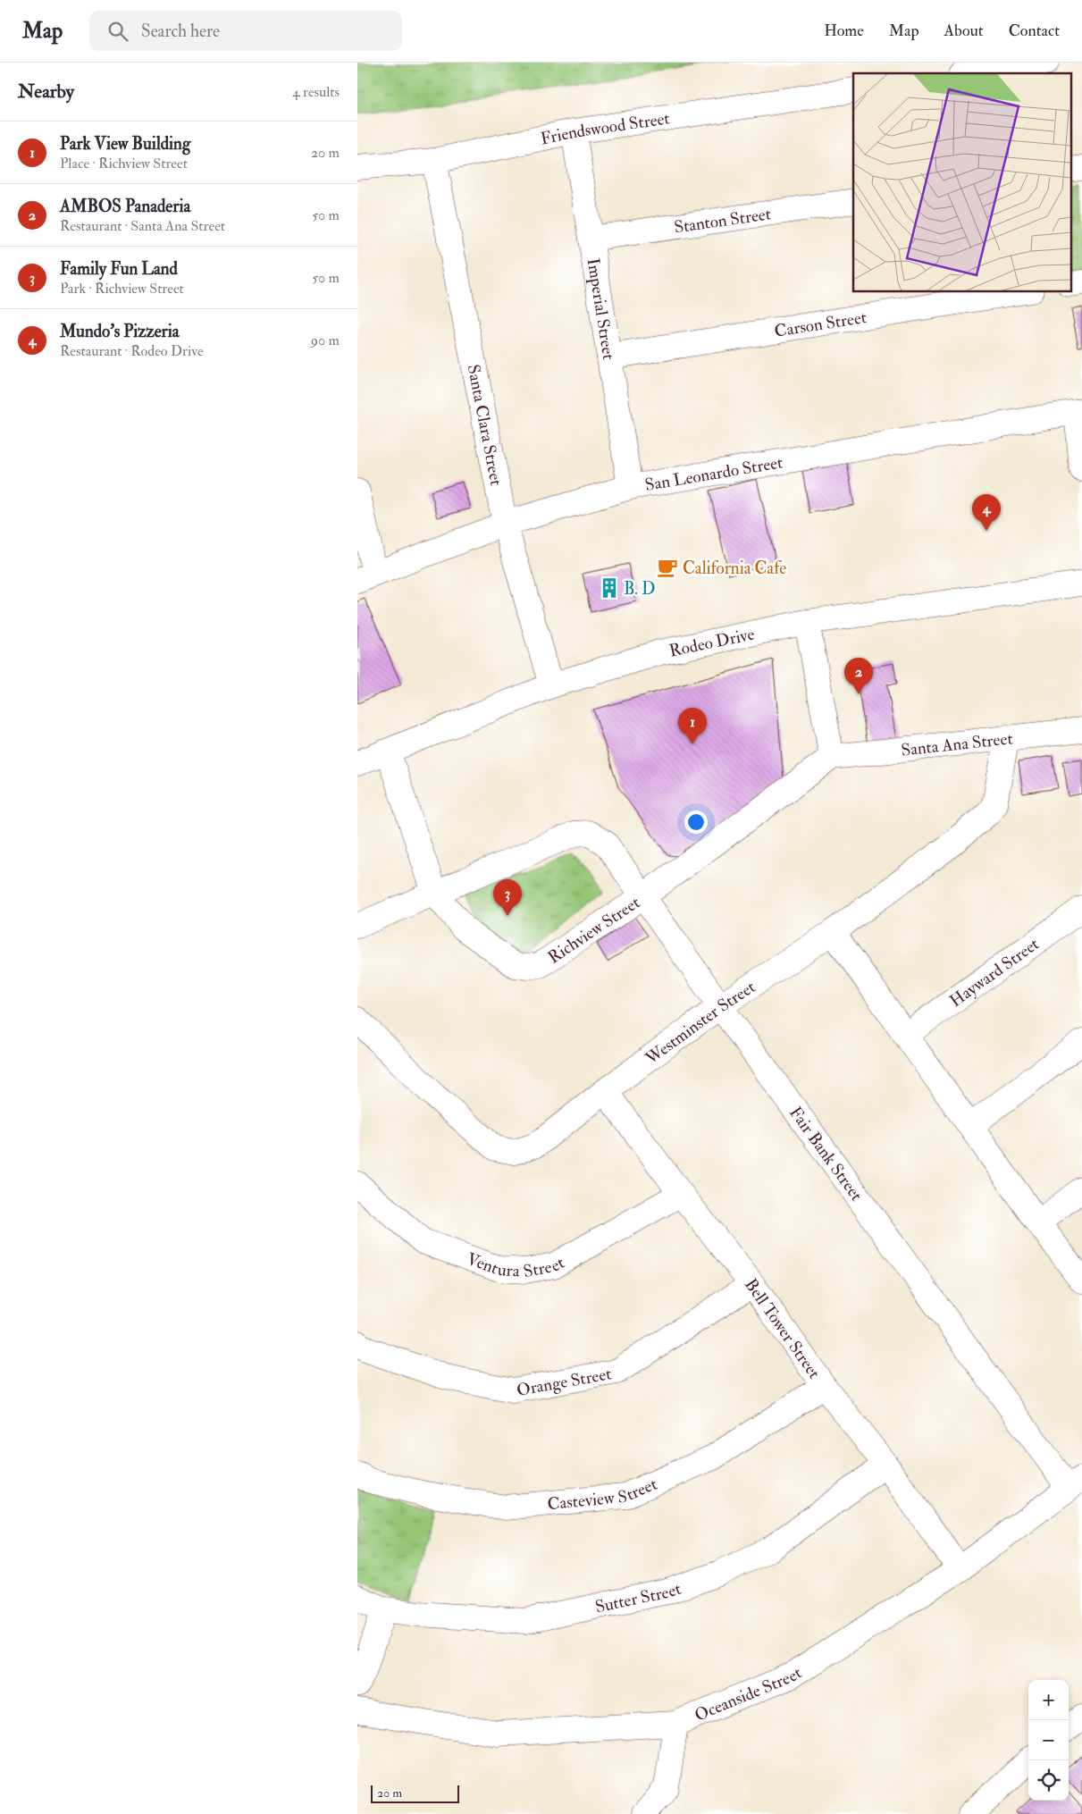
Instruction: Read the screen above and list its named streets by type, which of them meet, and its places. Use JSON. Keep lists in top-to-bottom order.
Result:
{
  "streets": {
    "street": [
      "Friendswood Street",
      "Stanton Street",
      "Imperial Street",
      "Carson Street",
      "Santa Clara Street",
      "San Leonardo Street",
      "Rodeo Drive",
      "Santa Ana Street",
      "Richview Street",
      "Hayward Street",
      "Westminster Street",
      "Fair Bank Street",
      "Ventura Street",
      "Bell Tower Street",
      "Orange Street",
      "Casteview Street",
      "Sutter Street",
      "Oceanside Street"
    ]
  },
  "crossings": [
    ["Friendswood Street", "Imperial Street"],
    ["Friendswood Street", "Santa Clara Street"],
    ["Stanton Street", "Imperial Street"],
    ["Imperial Street", "Carson Street"],
    ["Imperial Street", "San Leonardo Street"],
    ["Santa Clara Street", "San Leonardo Street"],
    ["Santa Clara Street", "Rodeo Drive"],
    ["Rodeo Drive", "Richview Street"],
    ["Santa Ana Street", "Richview Street"],
    ["Santa Ana Street", "Westminster Street"],
    ["Richview Street", "Fair Bank Street"],
    ["Westminster Street", "Fair Bank Street"],
    ["Westminster Street", "Bell Tower Street"],
    ["Fair Bank Street", "Oceanside Street"],
    ["Ventura Street", "Bell Tower Street"],
    ["Bell Tower Street", "Orange Street"],
    ["Bell Tower Street", "Casteview Street"],
    ["Bell Tower Street", "Sutter Street"],
    ["Bell Tower Street", "Oceanside Street"]
  ],
  "places": {
    "cafe": ["California Cafe"],
    "building": ["B. D"]
  },
  "scale_bar": "20 m",
  "page": {
    "header": "Map",
    "search": "Search here",
    "nav": [
      "Home",
      "Map",
      "About",
      "Contact"
    ],
    "heading": ["Nearby", "4 results"],
    "list": [
      {
        "mark": "1",
        "name": "Park View Building",
        "note": "Place · Richview Street",
        "value": "20 m"
      },
      {
        "mark": "2",
        "name": "AMBOS Panaderia",
        "note": "Restaurant · Santa Ana Street",
        "value": "50 m"
      },
      {
        "mark": "3",
        "name": "Family Fun Land",
        "note": "Park · Richview Street",
        "value": "50 m"
      },
      {
        "mark": "4",
        "name": "Mundo’s Pizzeria",
        "note": "Restaurant · Rodeo Drive",
        "value": "90 m"
      }
    ],
    "pins": [
      "4",
      "2",
      "1",
      "3"
    ],
    "map_buttons": ["+", "−"],
    "scale": "20 m"
  }
}
